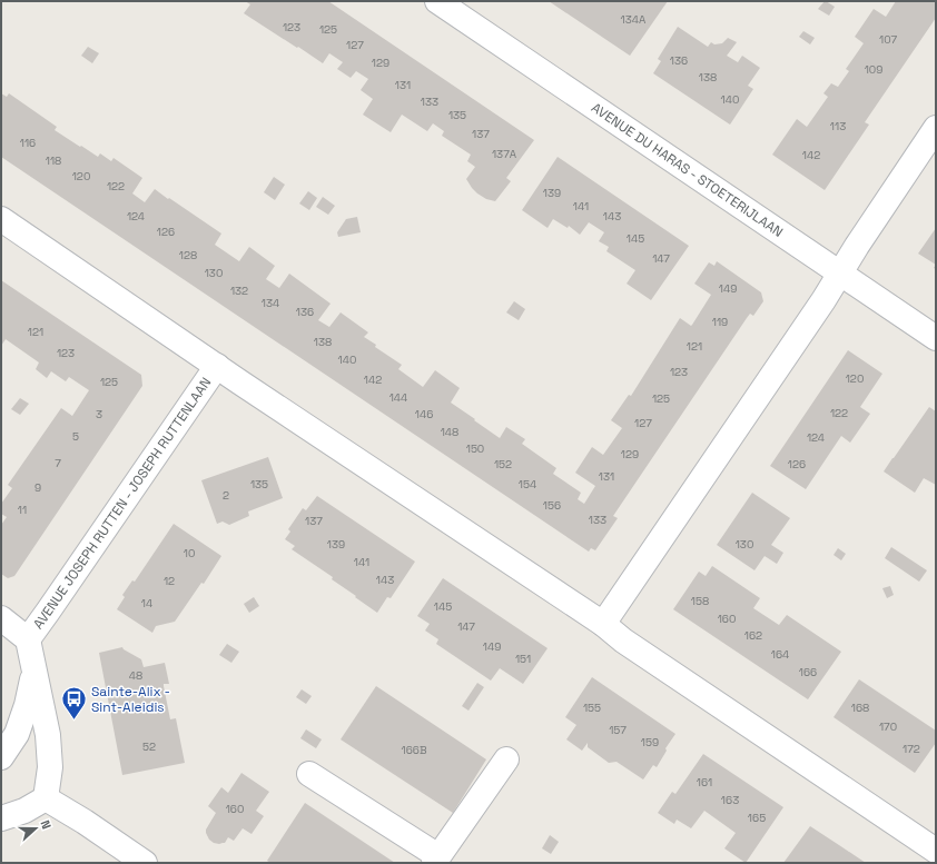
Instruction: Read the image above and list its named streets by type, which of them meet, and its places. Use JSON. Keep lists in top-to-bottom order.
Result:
{
  "streets": {
    "street": ["AVENUE DU HARAS - STOETERIJLAAN", "AVENUE JOSEPH RUTTEN - JOSEPH RUTTENLAAN"]
  },
  "places": {
    "bus stop": ["Sainte-Alix - Sint-Aleidis"]
  },
  "house_numbers": [
    "134A",
    "123",
    "125",
    "107",
    "127",
    "136",
    "129",
    "109",
    "138",
    "131",
    "140",
    "133",
    "135",
    "113",
    "137",
    "116",
    "137A",
    "142",
    "118",
    "120",
    "122",
    "139",
    "141",
    "124",
    "143",
    "126",
    "145",
    "128",
    "147",
    "130",
    "149",
    "132",
    "134",
    "136",
    "119",
    "121",
    "138",
    "121",
    "123",
    "140",
    "123",
    "120",
    "142",
    "125",
    "144",
    "125",
    "122",
    "3",
    "146",
    "127",
    "148",
    "5",
    "124",
    "150",
    "129",
    "7",
    "152",
    "126",
    "131",
    "135",
    "154",
    "9",
    "2",
    "156",
    "11",
    "133",
    "137",
    "139",
    "130",
    "10",
    "141",
    "143",
    "12",
    "158",
    "14",
    "145",
    "160",
    "147",
    "162",
    "149",
    "164",
    "151",
    "166",
    "48",
    "155",
    "168",
    "170",
    "157",
    "159",
    "52",
    "172",
    "166B",
    "161",
    "163",
    "160",
    "165"
  ],
  "north": "right"
}
